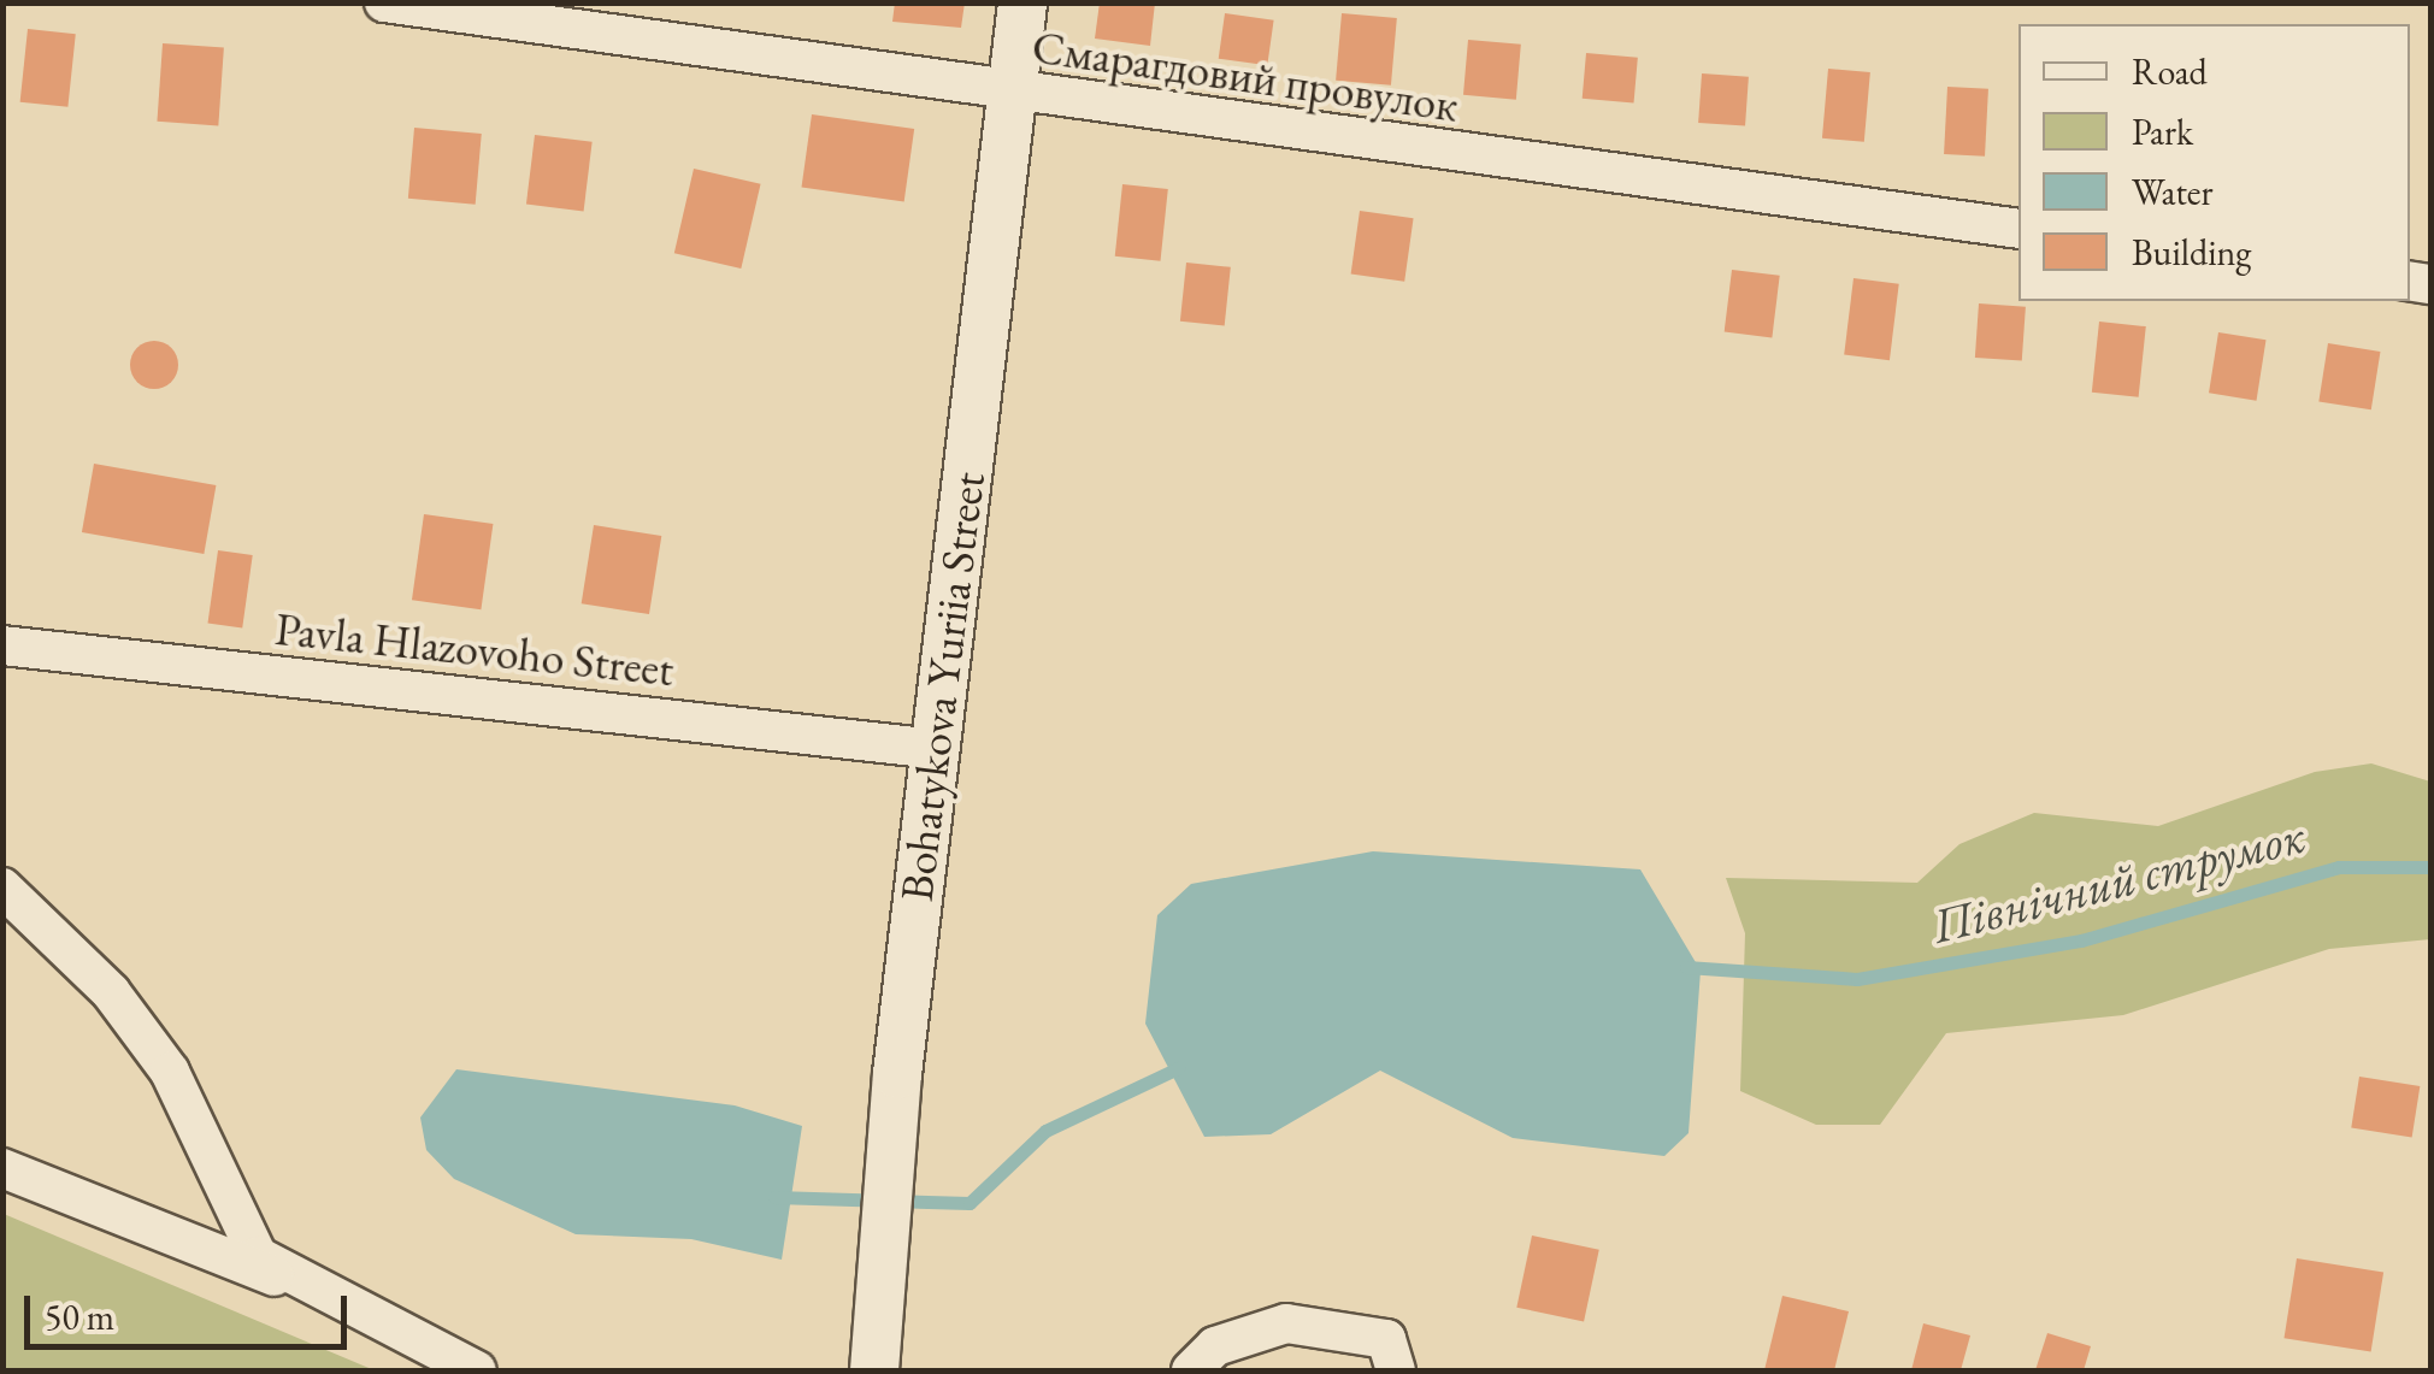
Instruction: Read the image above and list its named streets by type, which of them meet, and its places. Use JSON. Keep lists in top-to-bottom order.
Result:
{
  "streets": {
    "street": ["Смарагдовий провулок", "Pavla Hlazovoho Street", "Bohatykova Yuriia Street"]
  },
  "crossings": [
    ["Смарагдовий провулок", "Bohatykova Yuriia Street"],
    ["Pavla Hlazovoho Street", "Bohatykova Yuriia Street"]
  ],
  "water": ["Північний струмок"],
  "legend": [
    "Road",
    "Park",
    "Water",
    "Building"
  ],
  "scale_bar": "50 m"
}
